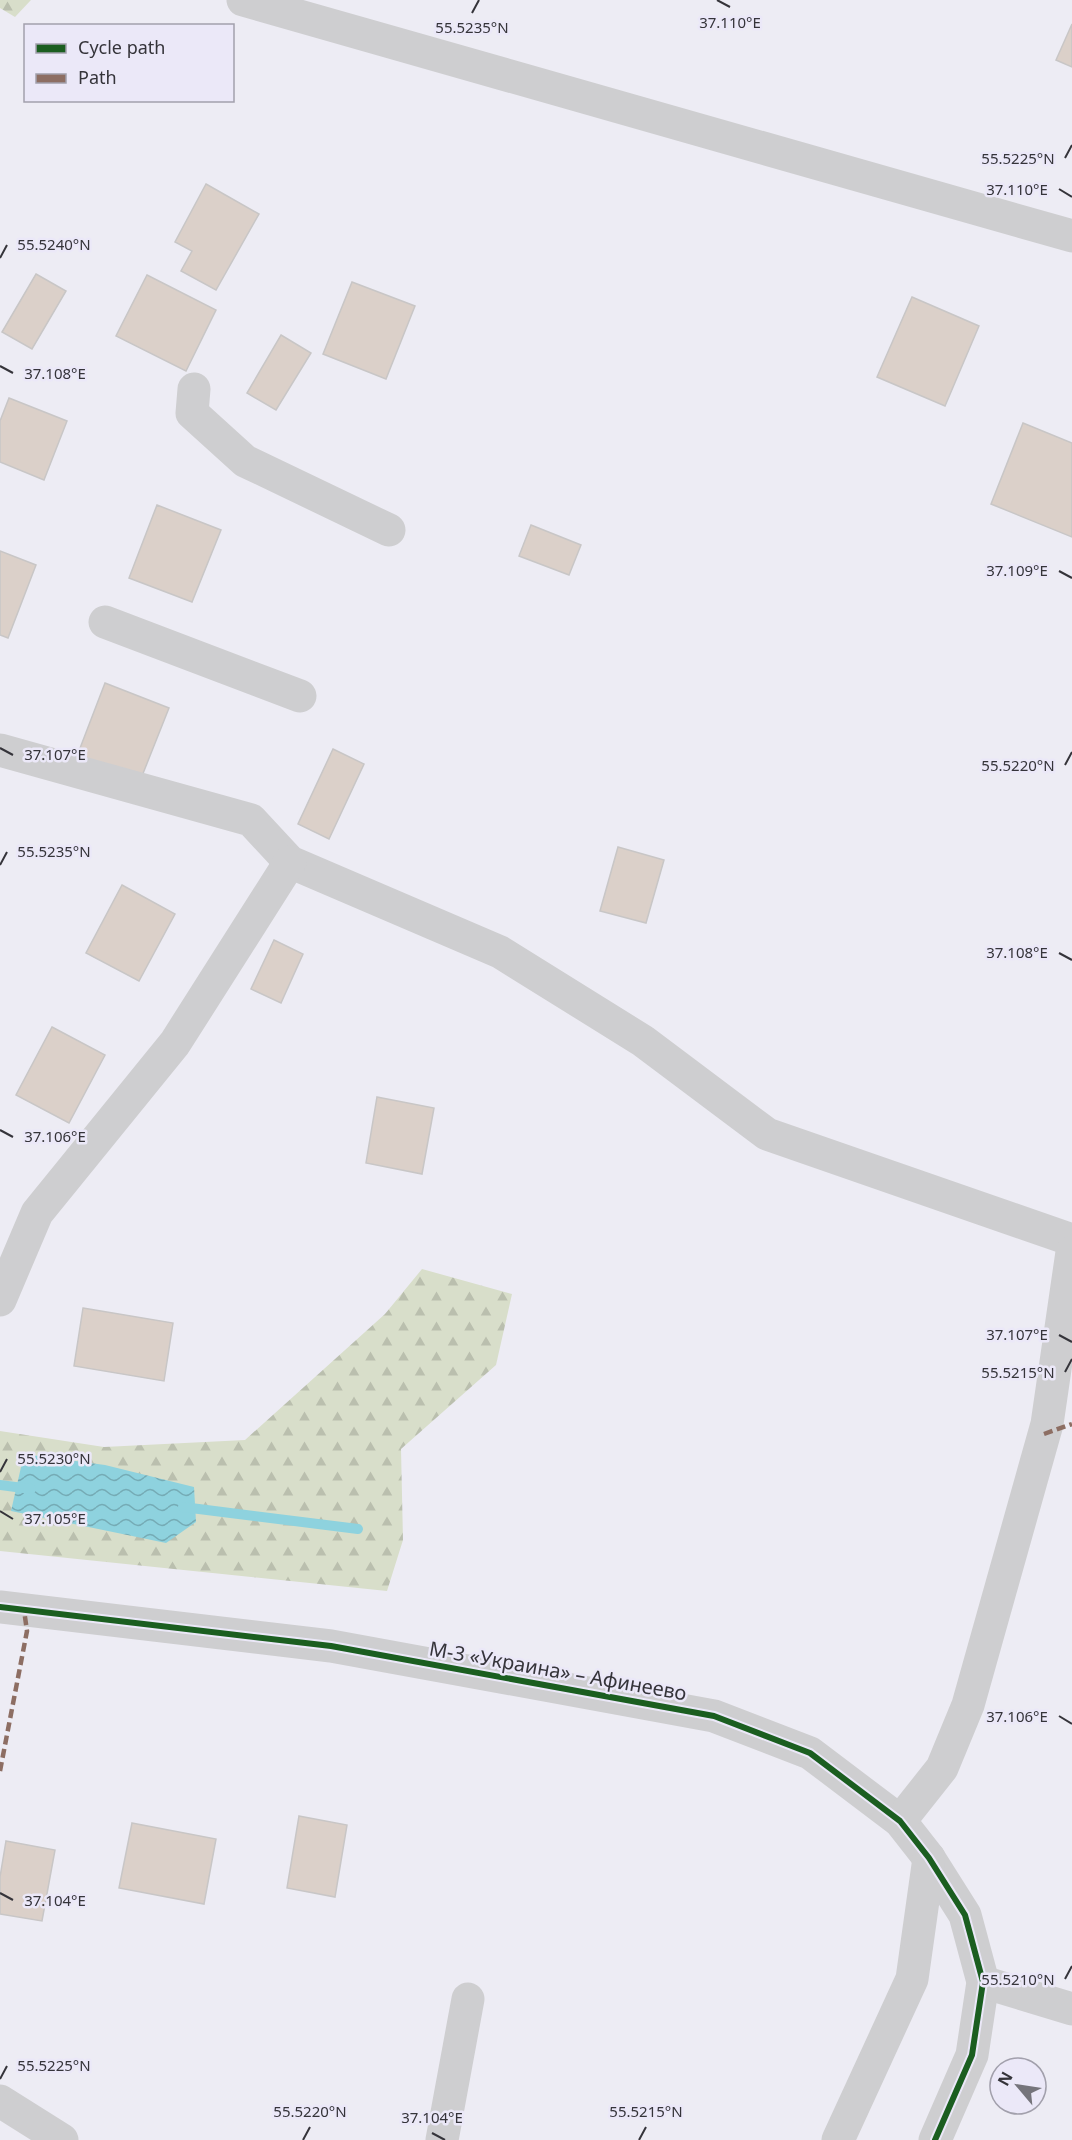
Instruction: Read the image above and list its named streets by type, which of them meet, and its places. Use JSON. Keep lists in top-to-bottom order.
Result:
{
  "streets": {
    "street": ["М-3 «Украина» – Афинеево"]
  },
  "legend": ["Cycle path", "Path"],
  "north": "top left",
  "coordinates": [
    "37.110°E",
    "55.5235°N",
    "55.5225°N",
    "55.5240°N",
    "37.108°E",
    "37.109°E",
    "37.107°E",
    "55.5220°N",
    "37.106°E",
    "55.5215°N",
    "55.5230°N",
    "37.105°E",
    "37.104°E",
    "55.5210°N"
  ]
}
